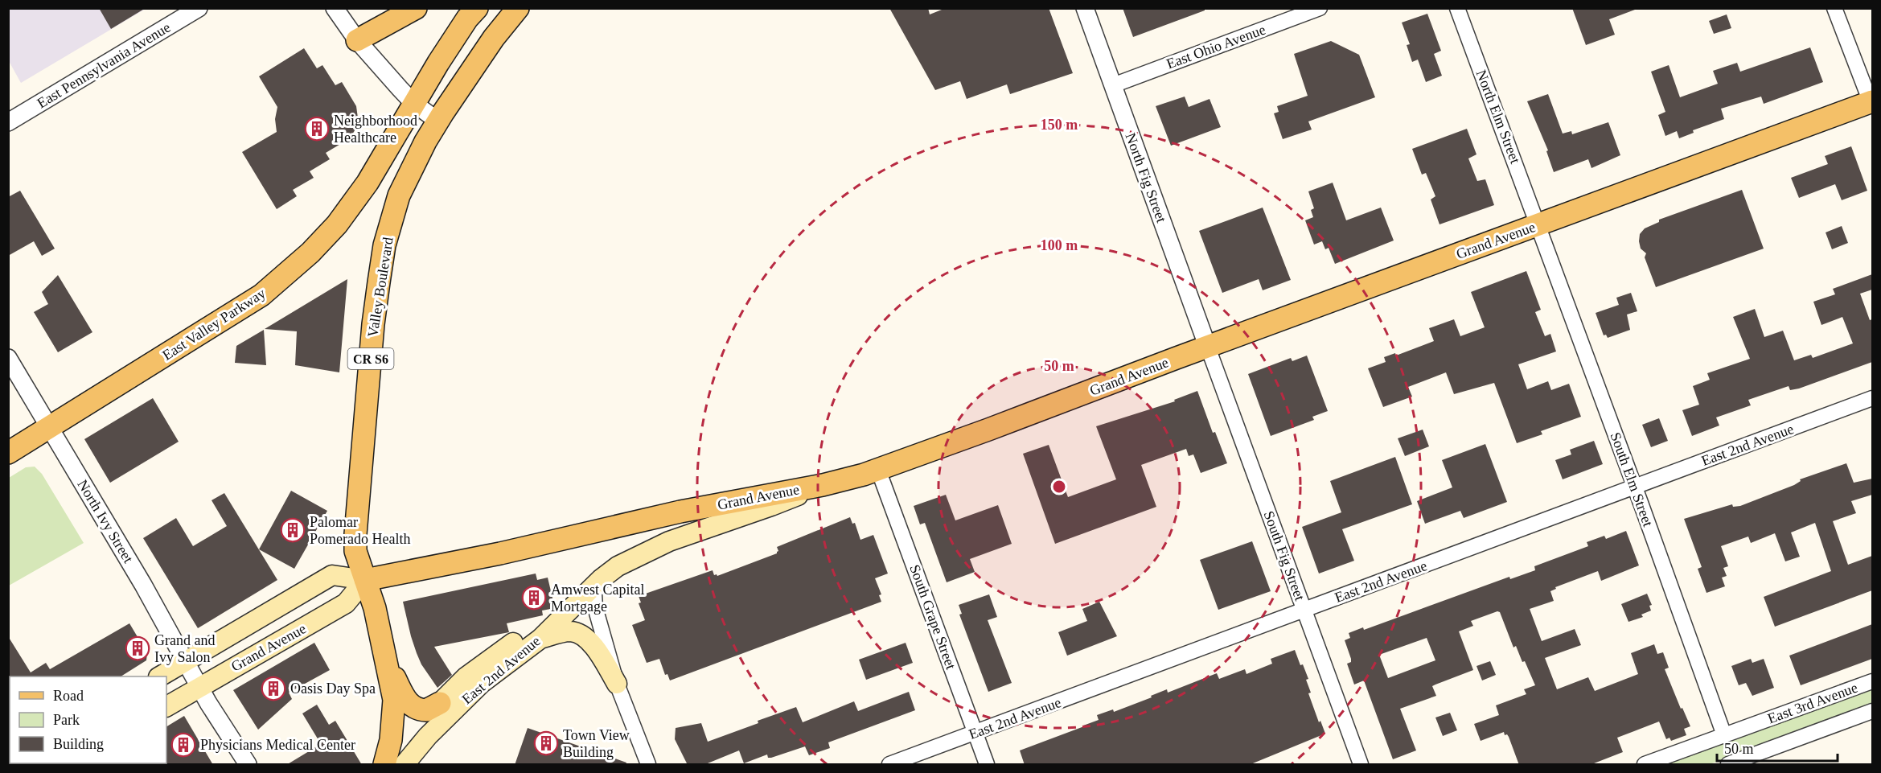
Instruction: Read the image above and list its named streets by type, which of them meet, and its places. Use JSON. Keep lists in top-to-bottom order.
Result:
{
  "streets": {
    "main road": [
      "Grand Avenue",
      "Valley Boulevard",
      "East Valley Parkway",
      "CR S6",
      "East 2nd Avenue"
    ],
    "street": [
      "East Ohio Avenue",
      "East Pennsylvania Avenue",
      "North Elm Street",
      "North Fig Street",
      "South Elm Street",
      "North Ivy Street",
      "South Fig Street",
      "South Grape Street",
      "East 3rd Avenue"
    ]
  },
  "crossings": [
    ["East Ohio Avenue", "North Fig Street"],
    ["North Elm Street", "Grand Avenue"],
    ["North Elm Street", "South Elm Street"],
    ["North Fig Street", "Grand Avenue"],
    ["North Fig Street", "South Fig Street"],
    ["Grand Avenue", "Valley Boulevard"],
    ["Grand Avenue", "CR S6"],
    ["Grand Avenue", "East 2nd Avenue"],
    ["Grand Avenue", "South Elm Street"],
    ["Grand Avenue", "North Ivy Street"],
    ["Grand Avenue", "South Fig Street"],
    ["Grand Avenue", "South Grape Street"],
    ["Valley Boulevard", "CR S6"],
    ["East Valley Parkway", "North Ivy Street"],
    ["East 2nd Avenue", "South Elm Street"],
    ["East 2nd Avenue", "South Fig Street"],
    ["East 2nd Avenue", "South Grape Street"],
    ["South Elm Street", "East 3rd Avenue"]
  ],
  "places": {
    "building": [
      "Neighborhood Healthcare",
      "Palomar Pomerado Health",
      "Amwest Capital Mortgage",
      "Grand and Ivy Salon",
      "Oasis Day Spa",
      "Town View Building",
      "Physicians Medical Center"
    ]
  },
  "legend": ["Road", "Park", "Building"],
  "scale_bar": "50 m",
  "rings": ["150 m", "100 m", "50 m"]
}
